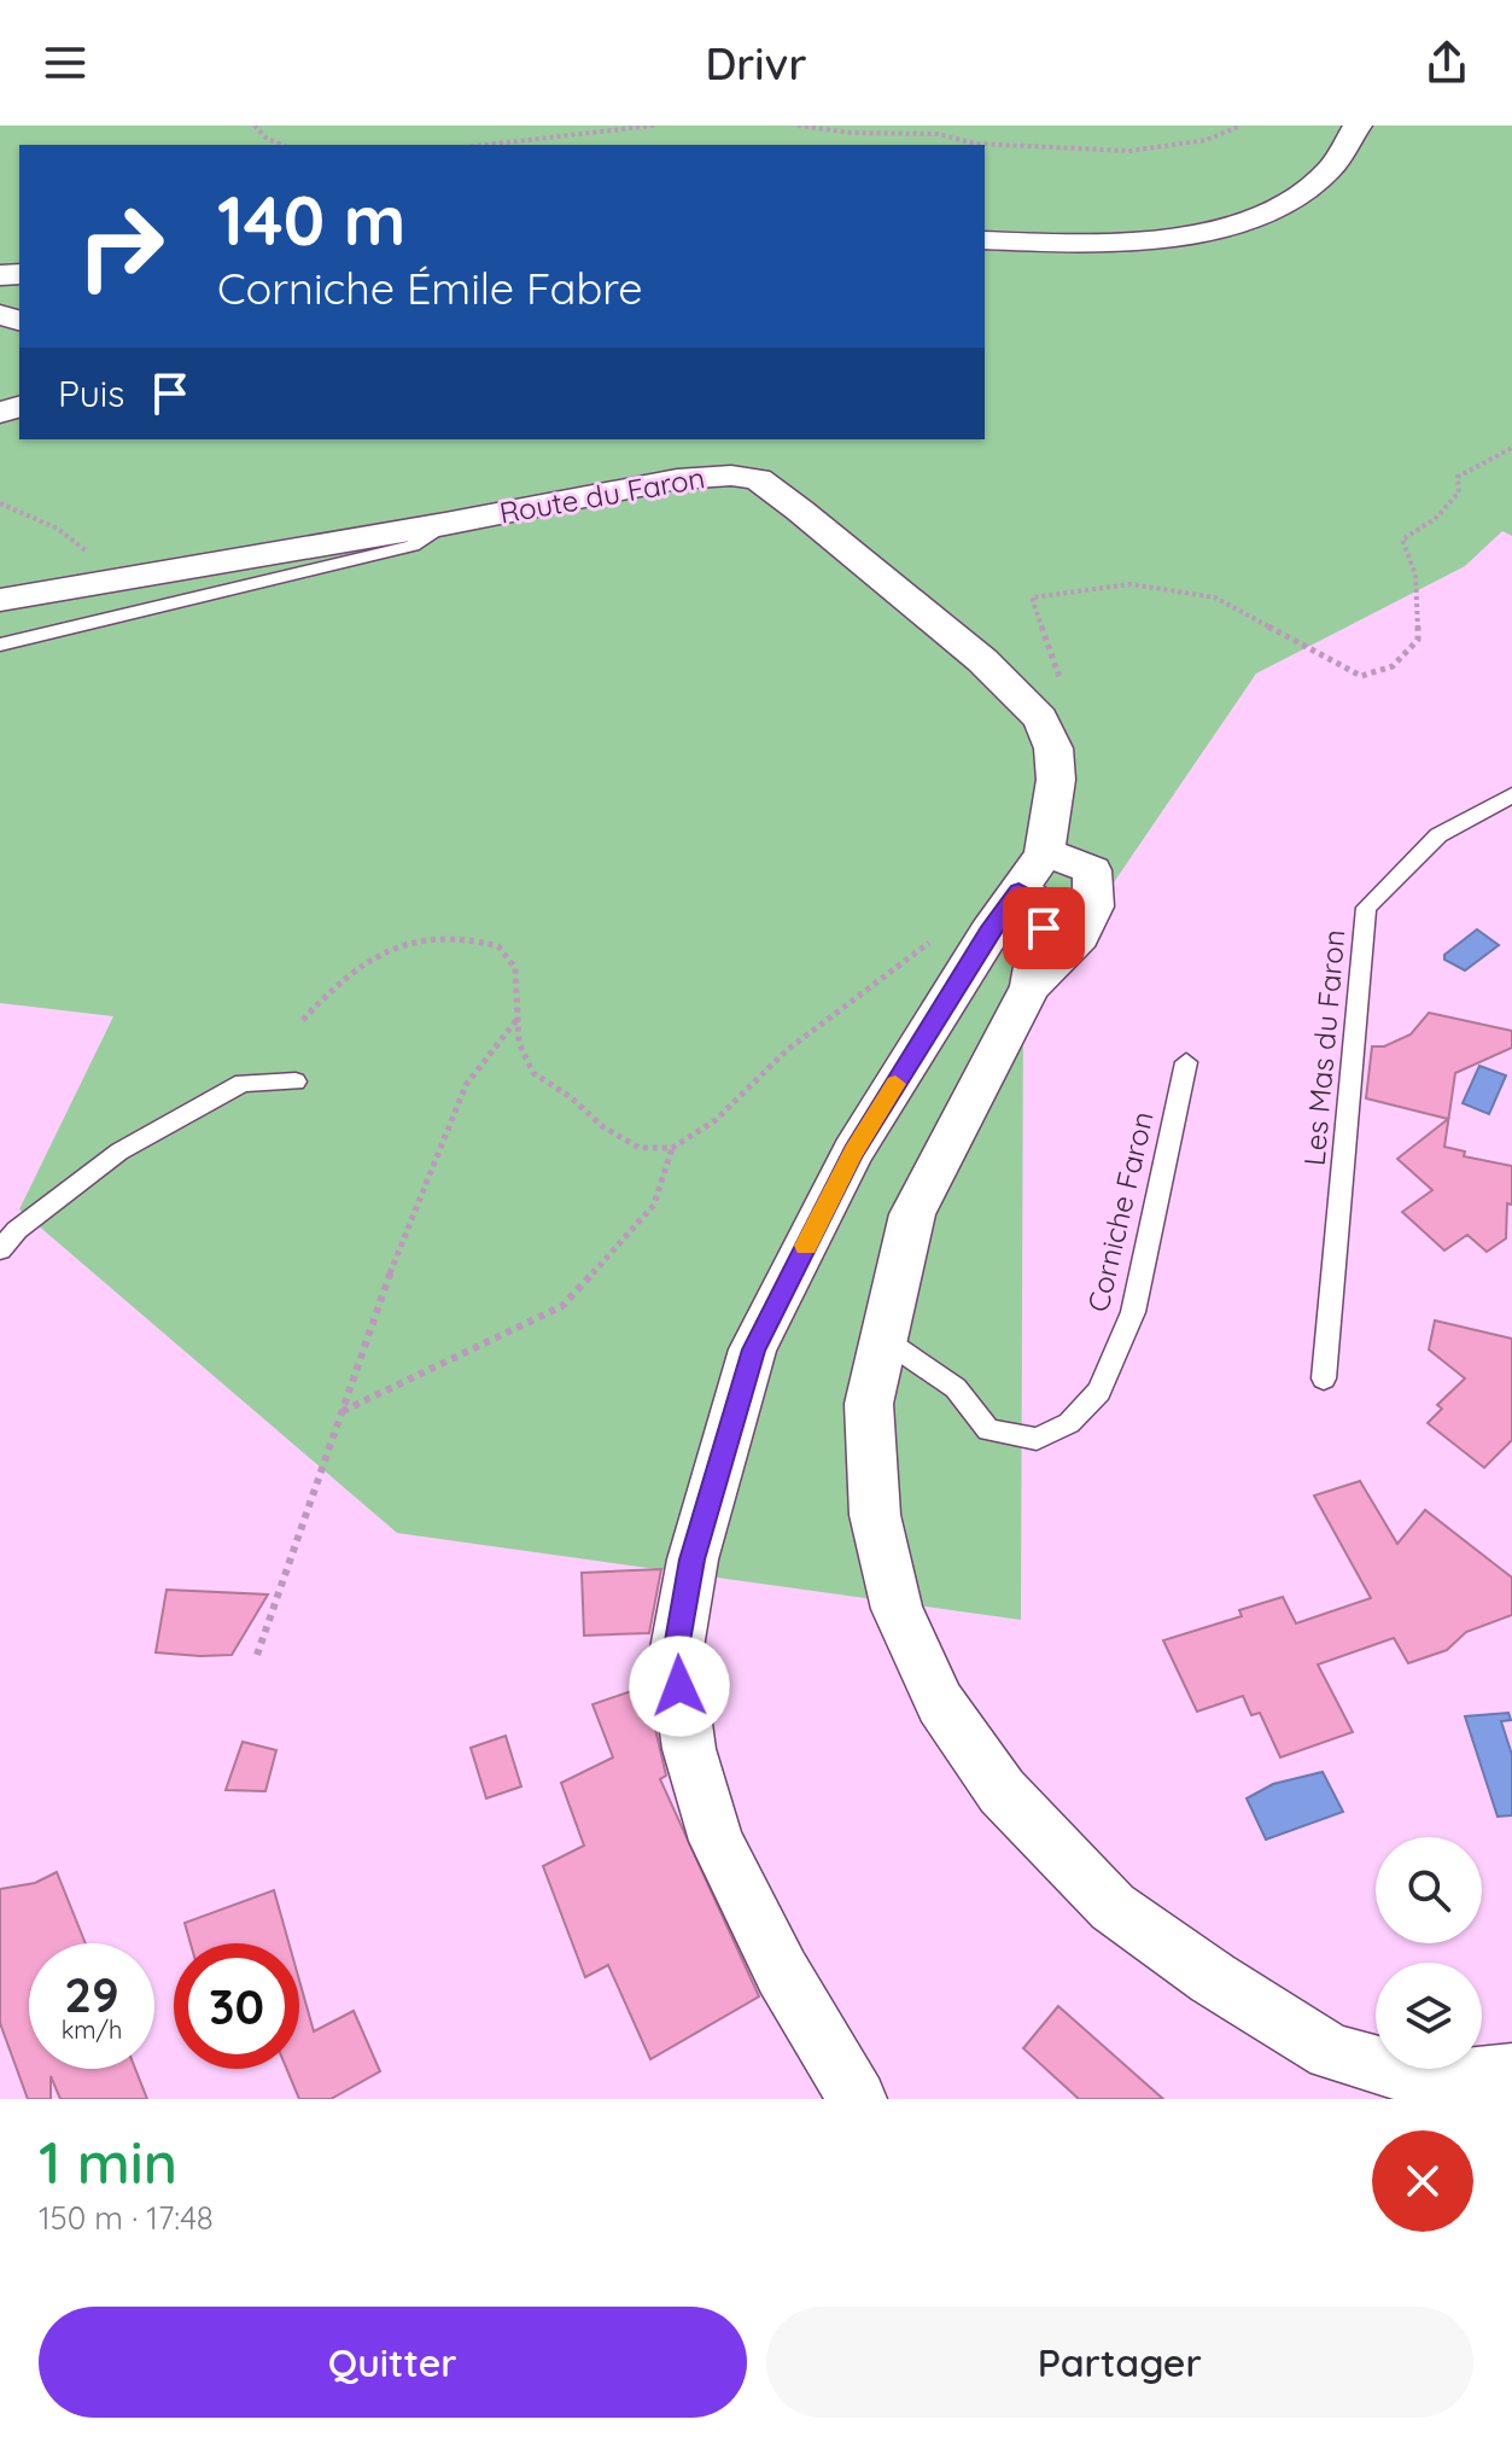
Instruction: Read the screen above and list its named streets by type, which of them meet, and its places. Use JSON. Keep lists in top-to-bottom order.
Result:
{
  "streets": {
    "street": ["Route du Faron"],
    "lane": ["Les Mas du Faron", "Corniche Faron"]
  },
  "page": {
    "header": "Drivr",
    "turn": ["140 m", "Corniche Émile Fabre"],
    "then": "Puis",
    "speed": "29 km/h",
    "limit": "30",
    "heading": ["1 min", "150 m · 17:48"],
    "buttons": ["Quitter", "Partager"]
  }
}
